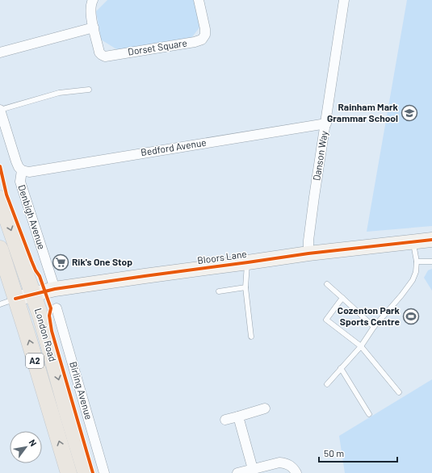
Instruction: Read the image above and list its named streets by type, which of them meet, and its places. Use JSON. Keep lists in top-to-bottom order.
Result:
{
  "streets": {
    "main road": ["London Road", "A2"],
    "street": [
      "Dorset Square",
      "Bedford Avenue",
      "Danson Way",
      "Denbigh Avenue",
      "Bloors Lane",
      "Birling Avenue"
    ]
  },
  "crossings": [
    ["Bedford Avenue", "Danson Way"],
    ["Bedford Avenue", "Denbigh Avenue"],
    ["Danson Way", "Bloors Lane"],
    ["Denbigh Avenue", "Bloors Lane"],
    ["Bloors Lane", "London Road"]
  ],
  "places": {
    "school or university": ["Rainham Mark Grammar School"],
    "supermarket": ["Rik's One Stop"],
    "sports": ["Cozenton Park Sports Centre"]
  },
  "scale_bar": "50 m",
  "north": "top right"
}
